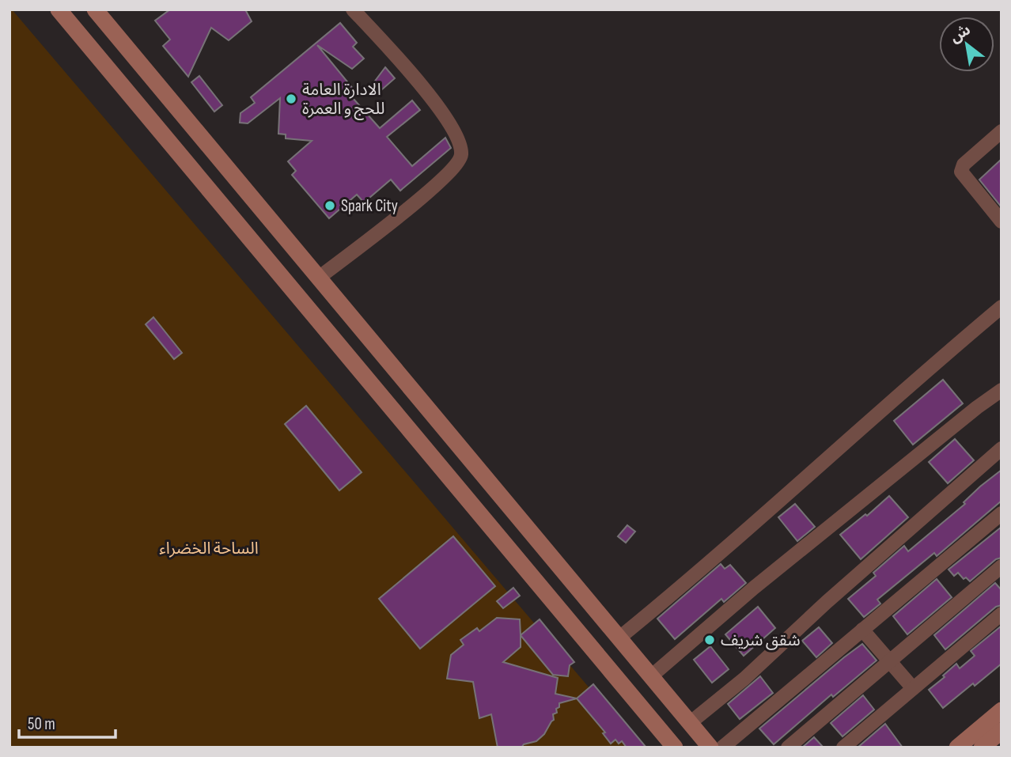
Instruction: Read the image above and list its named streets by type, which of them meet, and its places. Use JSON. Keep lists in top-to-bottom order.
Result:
{
  "parks": ["الساحة الخضراء"],
  "places": ["الادارة العامة للحج و العمرة", "Spark City", "شقق شريف"],
  "scale_bar": "50 m",
  "north": "top left"
}
